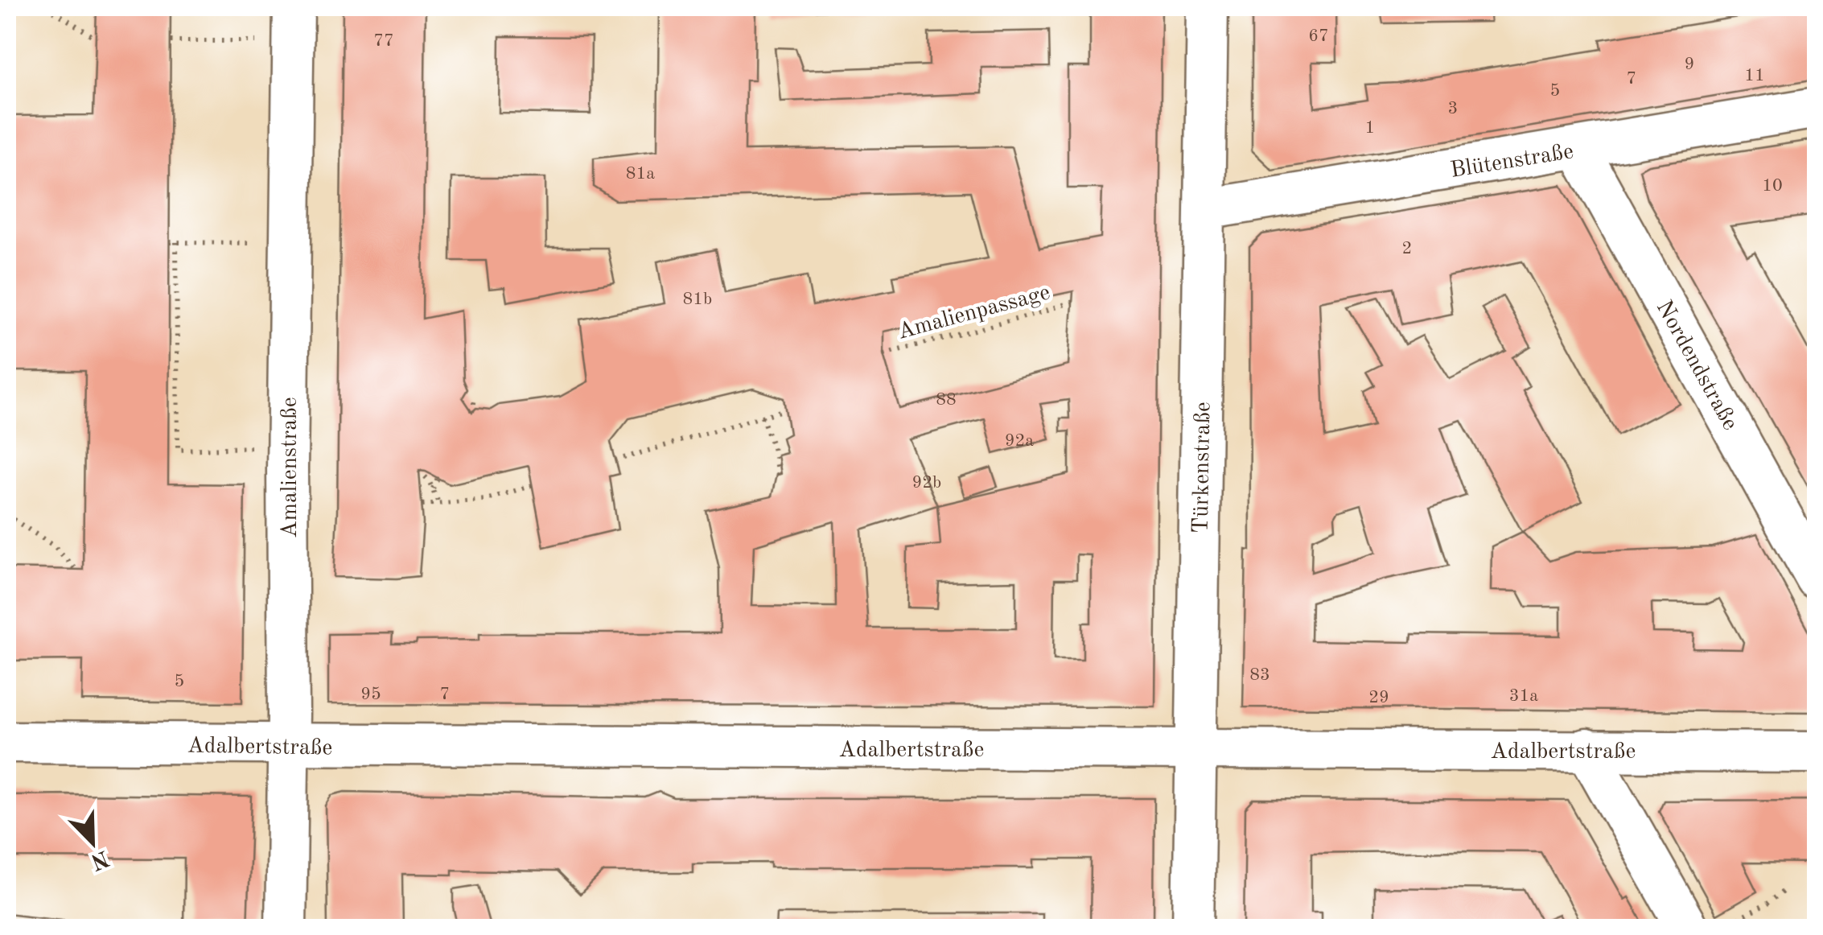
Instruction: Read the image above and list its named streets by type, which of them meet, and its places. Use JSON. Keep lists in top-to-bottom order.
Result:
{
  "streets": {
    "street": [
      "Blütenstraße",
      "Nordendstraße",
      "Amalienstraße",
      "Türkenstraße",
      "Adalbertstraße"
    ],
    "path": ["Amalienpassage"]
  },
  "crossings": [
    ["Blütenstraße", "Nordendstraße"],
    ["Blütenstraße", "Türkenstraße"],
    ["Amalienstraße", "Adalbertstraße"],
    ["Türkenstraße", "Adalbertstraße"]
  ],
  "house_numbers": [
    "67",
    "77",
    "9",
    "11",
    "7",
    "5",
    "3",
    "1",
    "81a",
    "10",
    "2",
    "81b",
    "88",
    "92a",
    "92b",
    "83",
    "5",
    "95",
    "7",
    "31a",
    "29"
  ],
  "north": "bottom right"
}
